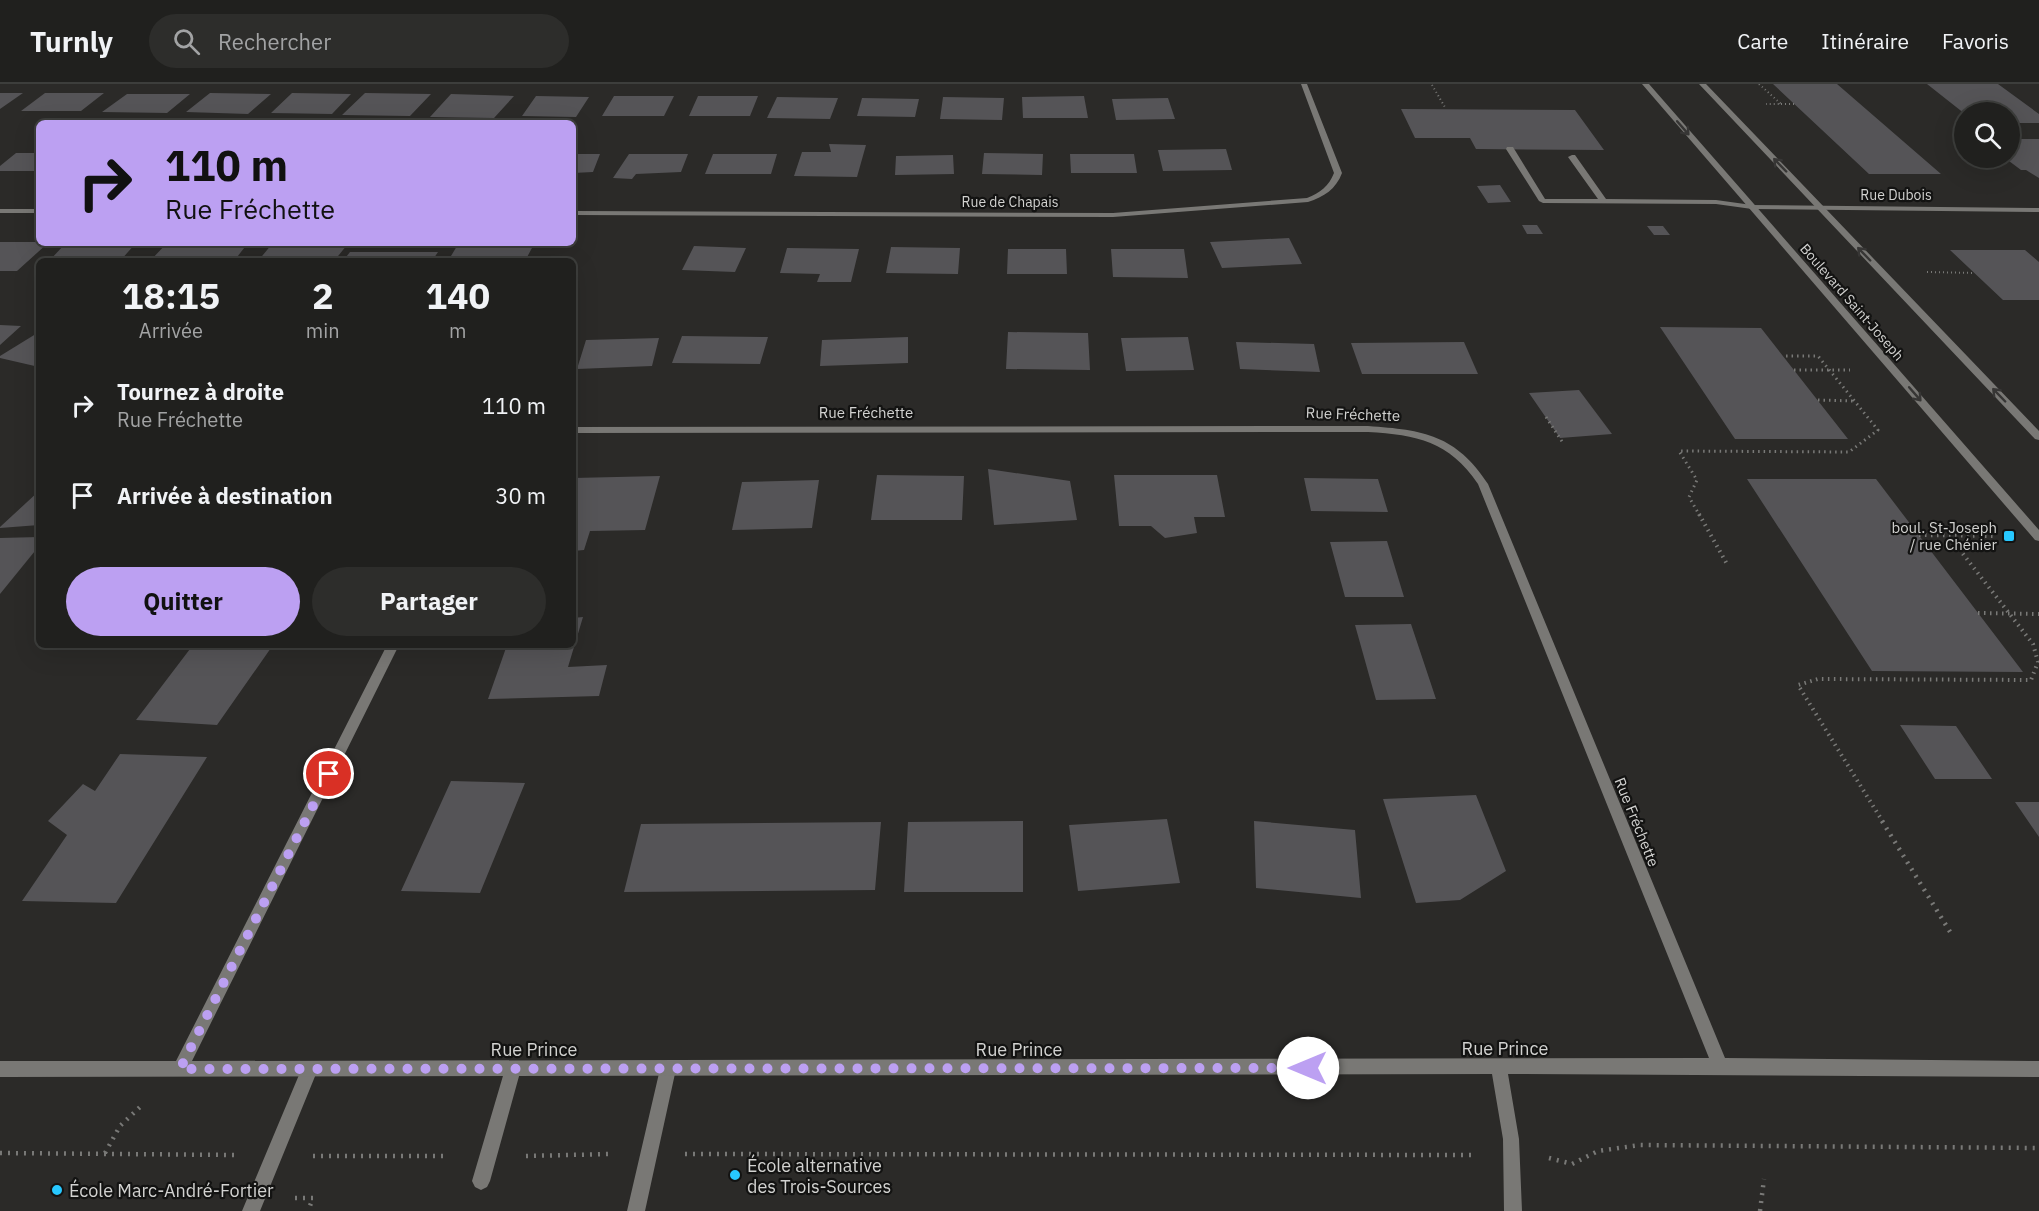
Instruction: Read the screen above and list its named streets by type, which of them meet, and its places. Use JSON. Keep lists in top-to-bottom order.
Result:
{
  "streets": {
    "street": [
      "Rue Dubois",
      "Rue de Chapais",
      "Boulevard Saint-Joseph",
      "Rue Fréchette",
      "Rue Prince"
    ]
  },
  "crossings": [
    ["Rue Dubois", "Boulevard Saint-Joseph"],
    ["Rue Fréchette", "Rue Prince"]
  ],
  "places": {
    "transit": ["boul. St-Joseph / rue Chénier"],
    "other": ["École alternative des Trois-Sources", "École Marc-André-Fortier"]
  },
  "page": {
    "header": "Turnly",
    "search": "Rechercher",
    "nav": ["Carte", "Itinéraire", "Favoris"],
    "turn": ["110 m", "Rue Fréchette"],
    "eta": [
      "18:15",
      "Arrivée",
      "2",
      "min",
      "140",
      "m"
    ],
    "list": [
      {
        "name": "Tournez à droite",
        "note": "Rue Fréchette",
        "value": "110 m"
      },
      {
        "name": "Arrivée à destination",
        "value": "30 m"
      }
    ],
    "buttons": ["Quitter", "Partager"]
  }
}
